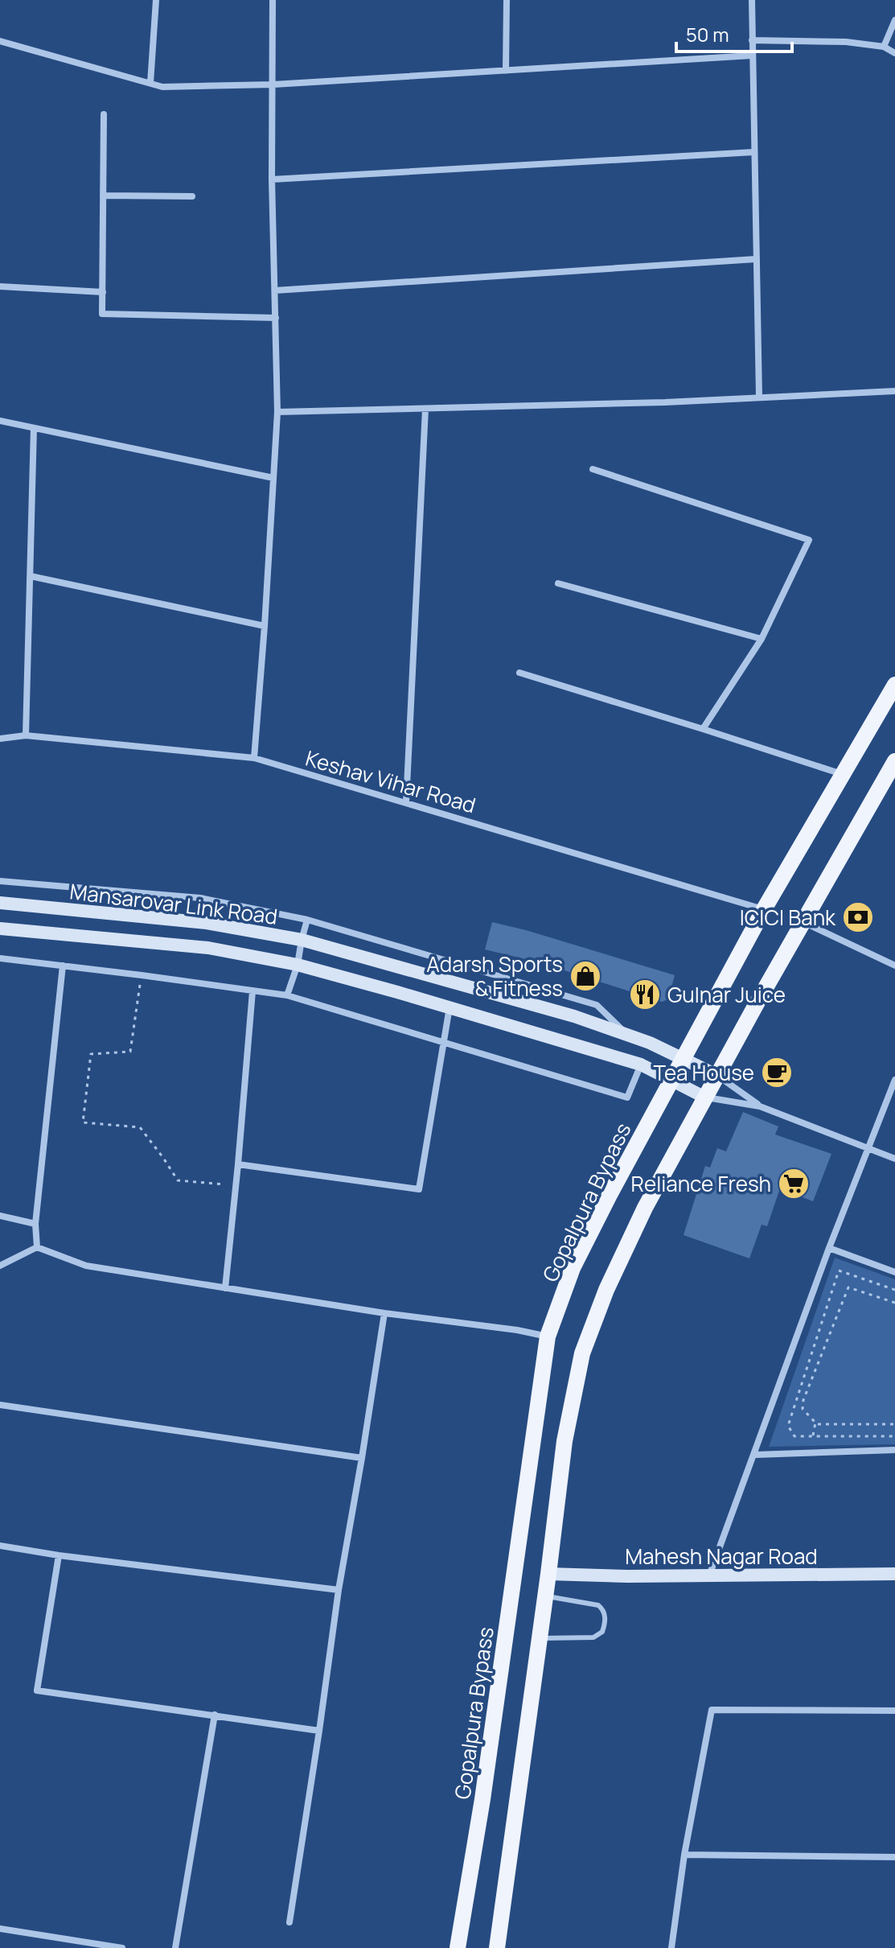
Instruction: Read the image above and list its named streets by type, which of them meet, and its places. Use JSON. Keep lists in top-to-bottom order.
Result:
{
  "streets": {
    "main road": ["Gopalpura Bypass"],
    "street": ["Keshav Vihar Road", "Mansarovar Link Road", "Mahesh Nagar Road"]
  },
  "crossings": [
    ["Keshav Vihar Road", "Gopalpura Bypass"],
    ["Mansarovar Link Road", "Gopalpura Bypass"]
  ],
  "places": {
    "bank": ["ICICI Bank"],
    "shop": ["Adarsh Sports & Fitness"],
    "restaurant": ["Gulnar Juice"],
    "cafe": ["Tea House"],
    "supermarket": ["Reliance Fresh"]
  },
  "scale_bar": "50 m"
}
